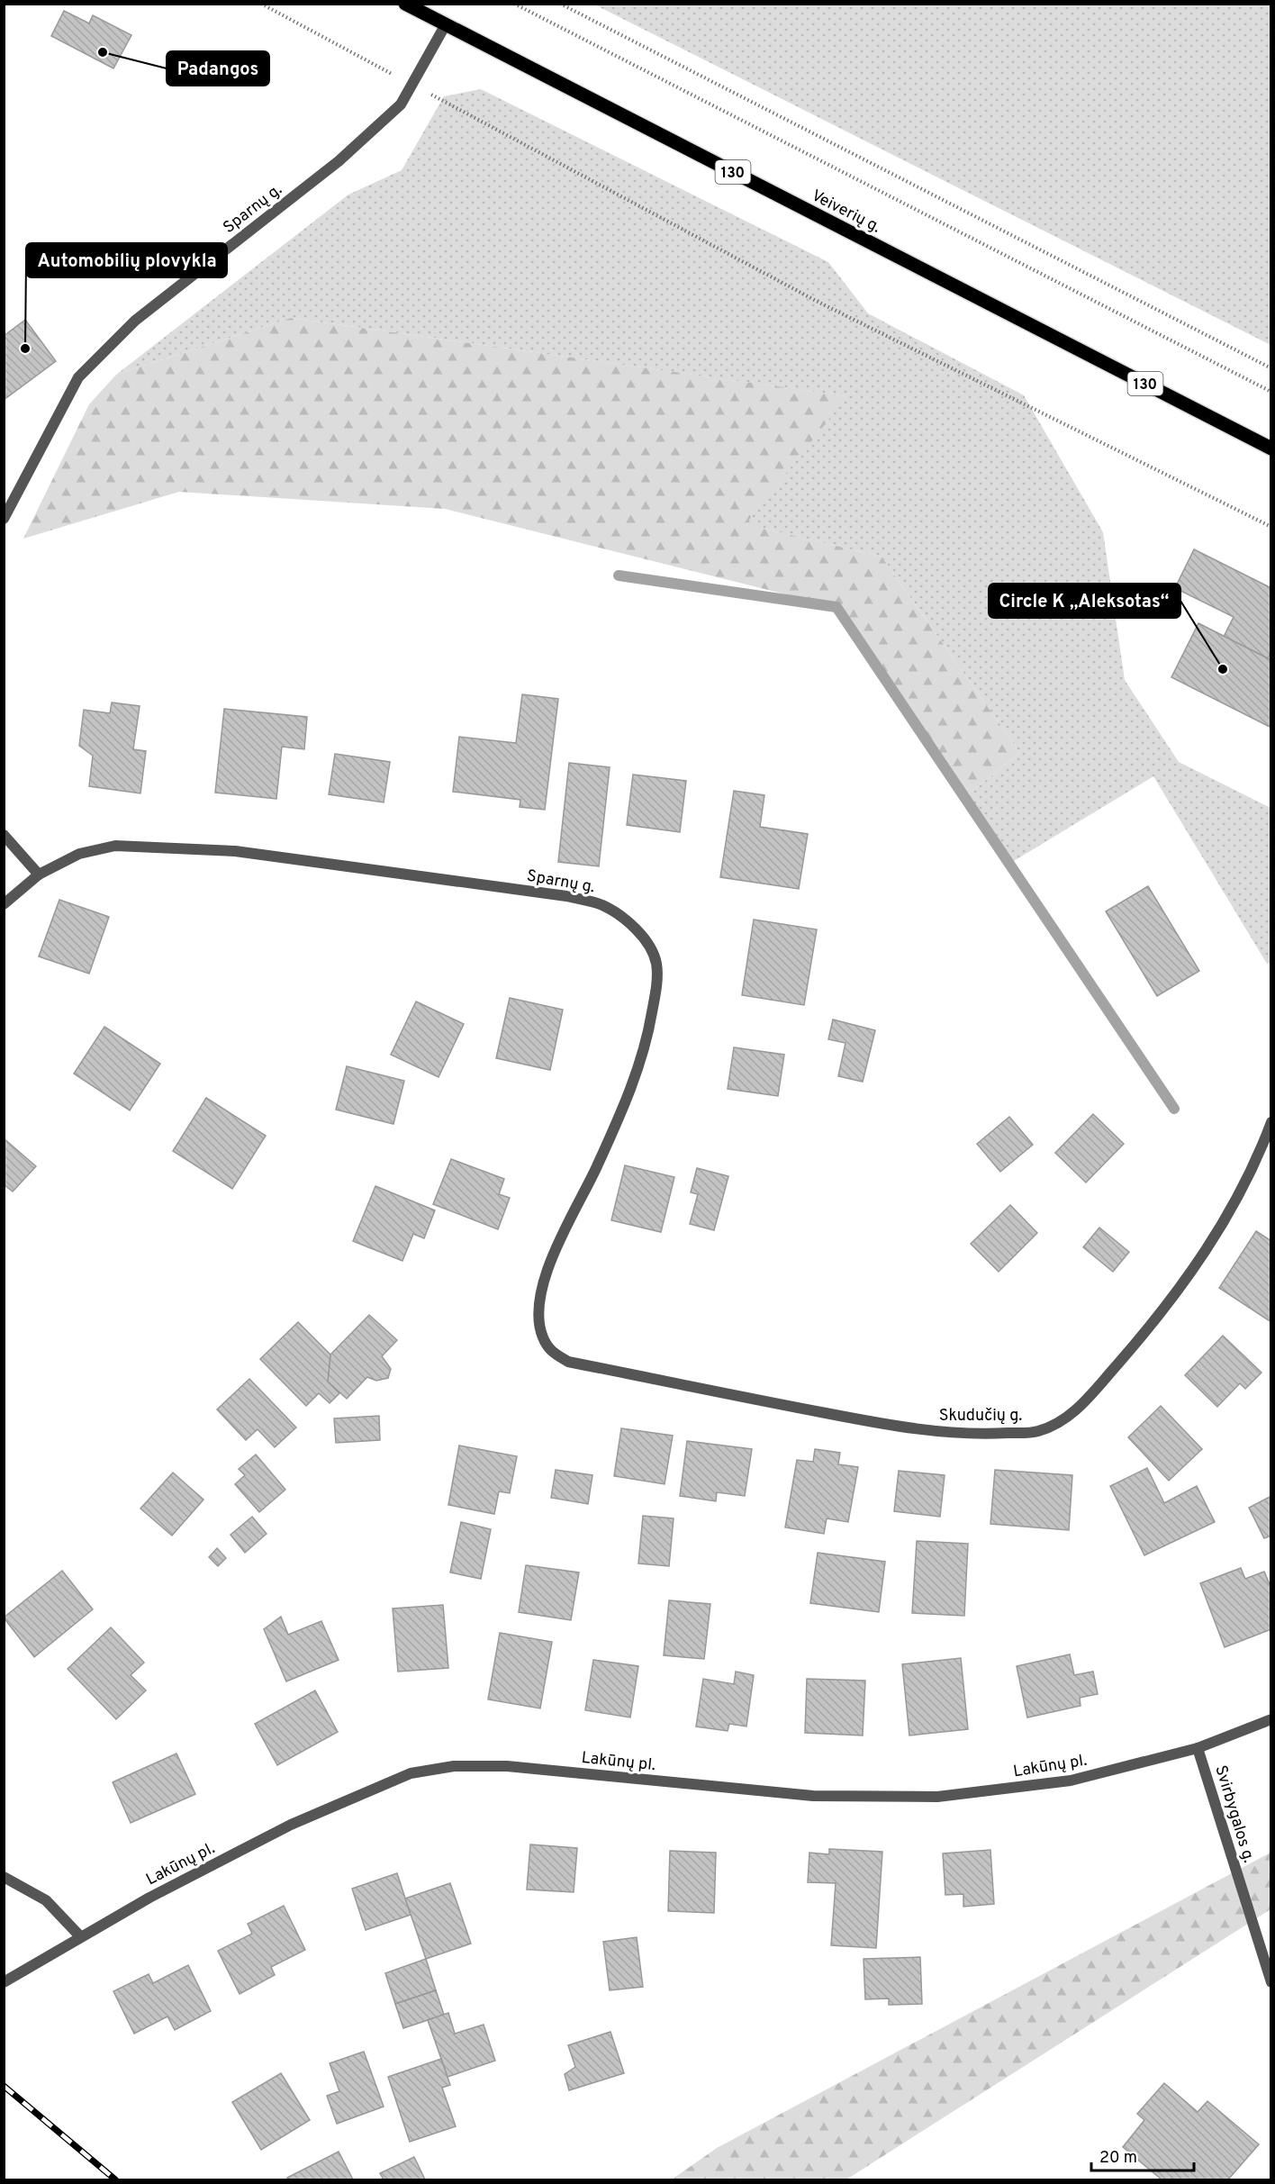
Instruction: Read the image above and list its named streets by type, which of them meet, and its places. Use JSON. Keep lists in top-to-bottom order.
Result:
{
  "streets": {
    "main road": ["130", "Veiverių g."],
    "street": [
      "Sparnų g.",
      "Skudučių g.",
      "Lakūnų pl.",
      "Svirbygalos g."
    ]
  },
  "crossings": [
    ["Sparnų g.", "Veiverių g."],
    ["Sparnų g.", "Skudučių g."],
    ["Lakūnų pl.", "Svirbygalos g."]
  ],
  "places": ["Padangos", "Automobilių plovykla", "Circle K „Aleksotas“"],
  "scale_bar": "20 m"
}
